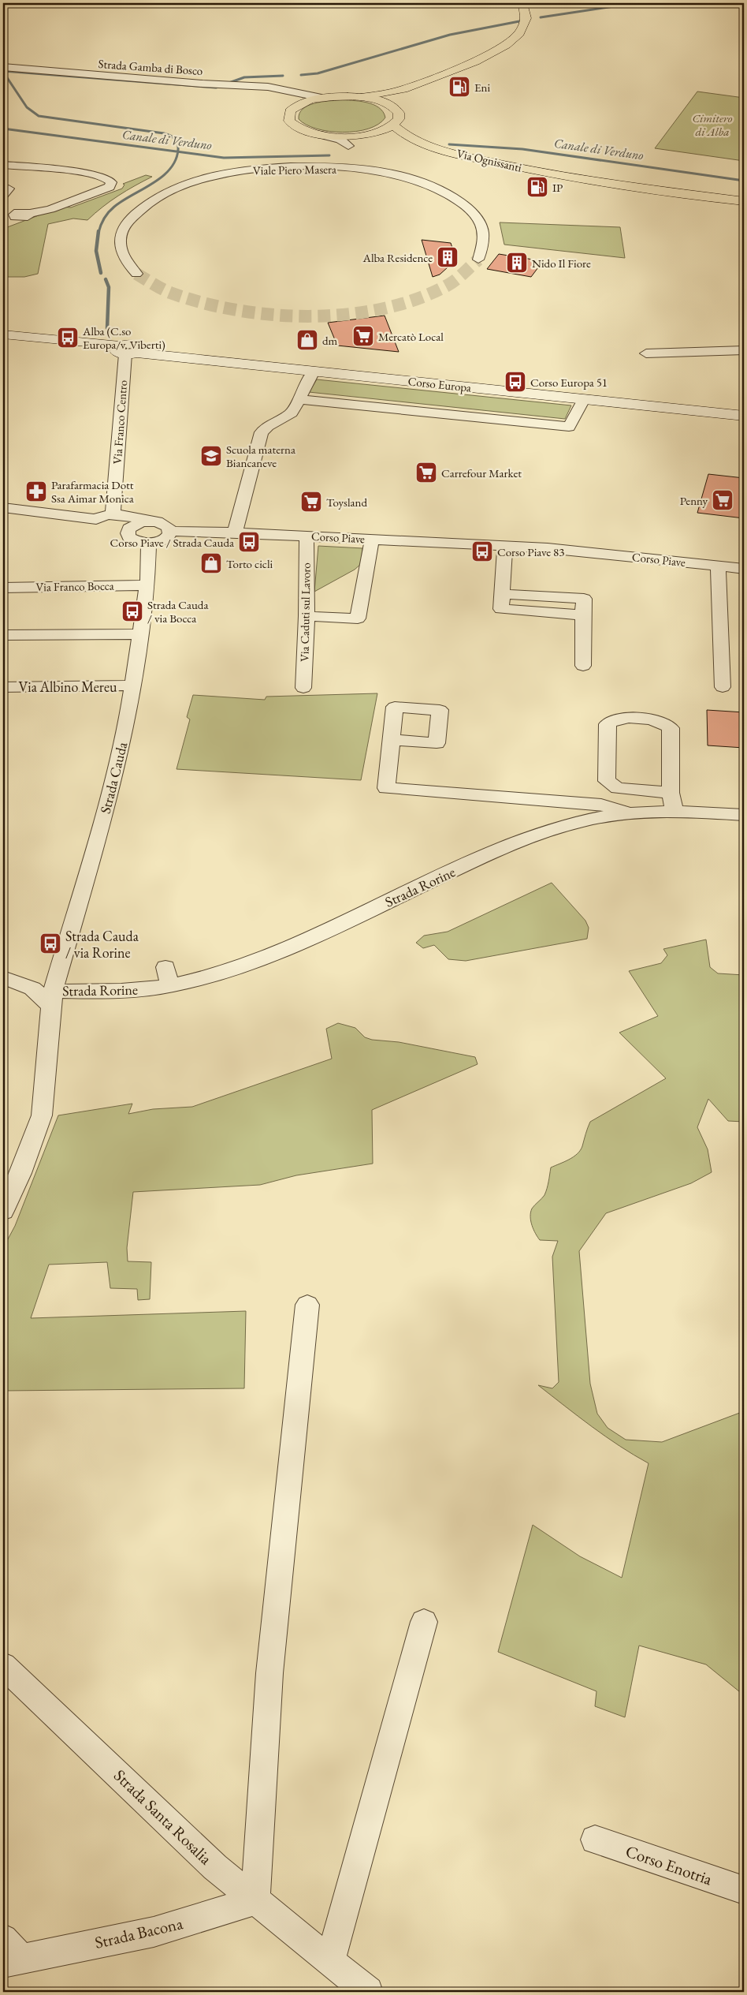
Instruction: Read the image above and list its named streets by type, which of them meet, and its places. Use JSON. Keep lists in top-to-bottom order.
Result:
{
  "streets": {
    "main road": ["Via Ognissanti", "Corso Europa"],
    "street": [
      "Strada Gamba di Bosco",
      "Viale Piero Masera",
      "Via Franco Centro",
      "Corso Piave",
      "Via Franco Bocca",
      "Via Caduti sul Lavoro",
      "Via Albino Mereu",
      "Strada Cauda",
      "Strada Rorine",
      "Strada Santa Rosalia",
      "Corso Enotria",
      "Strada Bacona"
    ]
  },
  "crossings": [
    ["Via Ognissanti", "Viale Piero Masera"],
    ["Corso Europa", "Via Franco Centro"],
    ["Corso Piave", "Via Caduti sul Lavoro"],
    ["Via Franco Bocca", "Strada Cauda"],
    ["Via Albino Mereu", "Strada Cauda"],
    ["Strada Cauda", "Strada Rorine"],
    ["Strada Santa Rosalia", "Strada Bacona"]
  ],
  "water": ["Canale di Verduno"],
  "parks": ["Cimitero di Alba"],
  "places": {
    "fuel station": ["Eni", "IP"],
    "building": ["Alba Residence", "Nido Il Fiore"],
    "supermarket": [
      "Mercatò Local",
      "Carrefour Market",
      "Penny",
      "Toysland"
    ],
    "bus stop": [
      "Alba (C.so Europa/v. Viberti)",
      "Corso Europa 51",
      "Corso Piave / Strada Cauda",
      "Corso Piave 83",
      "Strada Cauda / via Bocca",
      "Strada Cauda / via Rorine"
    ],
    "shop": ["dm", "Torto cicli"],
    "school or university": ["Scuola materna Biancaneve"],
    "pharmacy": ["Parafarmacia Dott Ssa Aimar Monica"]
  }
}
